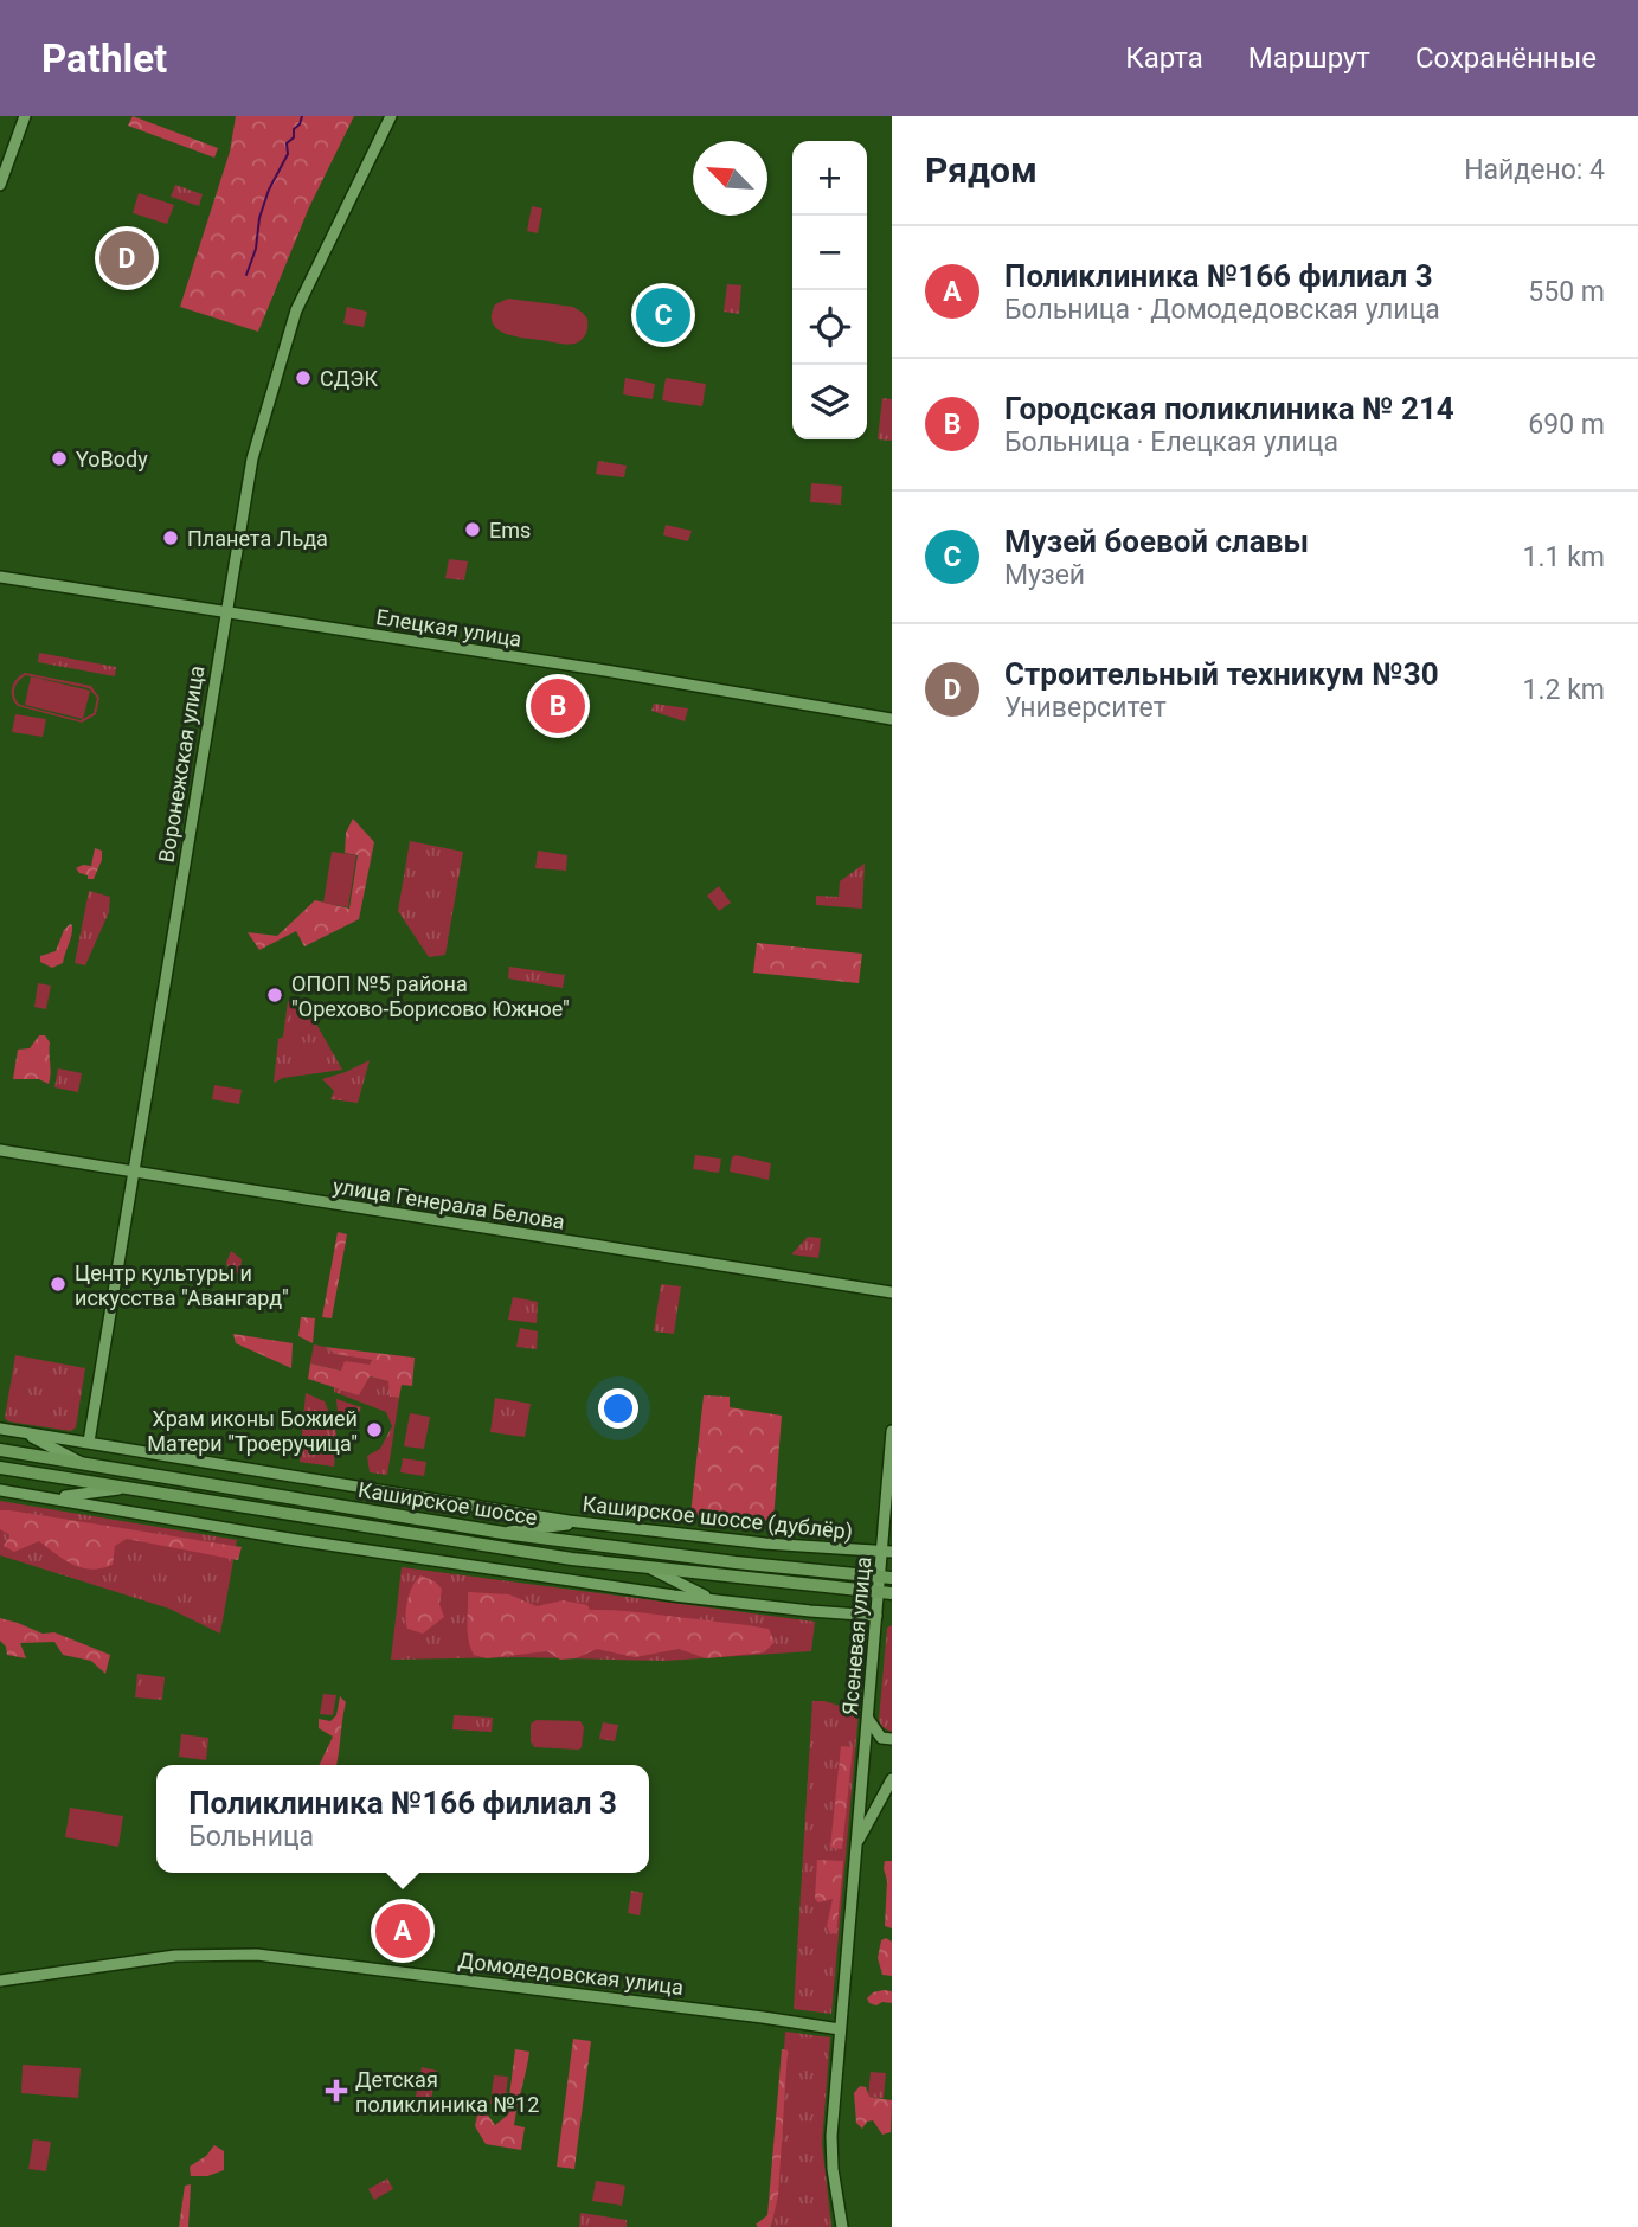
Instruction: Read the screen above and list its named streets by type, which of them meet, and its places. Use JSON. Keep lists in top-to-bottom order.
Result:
{
  "streets": {
    "main road": ["Каширское шоссе"],
    "street": [
      "Елецкая улица",
      "Воронежская улица",
      "улица Генерала Белова",
      "Каширское шоссе (дублёр)",
      "Ясеневая улица",
      "Домодедовская улица"
    ]
  },
  "crossings": [
    ["Елецкая улица", "Воронежская улица"],
    ["Воронежская улица", "улица Генерала Белова"],
    ["Воронежская улица", "Каширское шоссе (дублёр)"],
    ["Каширское шоссе", "Ясеневая улица"],
    ["Каширское шоссе (дублёр)", "Ясеневая улица"],
    ["Ясеневая улица", "Домодедовская улица"]
  ],
  "places": {
    "other": [
      "СДЭК",
      "YoBody",
      "Ems",
      "Планета Льда",
      "ОПОП №5 района \"Орехово-Борисово Южное\"",
      "Центр культуры и искусства \"Авангард\"",
      "Храм иконы Божией Матери \"Троeручица\""
    ],
    "health": ["Детская поликлиника №12"]
  },
  "north": "top left",
  "page": {
    "header": "Pathlet",
    "nav": ["Карта", "Маршрут", "Сохранённые"],
    "heading": ["Рядом", "Найдено: 4"],
    "map_buttons": ["+", "−"],
    "list": [
      {
        "mark": "A",
        "name": "Поликлиника №166 филиал 3",
        "note": "Больница · Домодедовская улица",
        "value": "550 m"
      },
      {
        "mark": "B",
        "name": "Городская поликлиника № 214",
        "note": "Больница · Елецкая улица",
        "value": "690 m"
      },
      {
        "mark": "C",
        "name": "Музей боевой славы",
        "note": "Музей",
        "value": "1.1 km"
      },
      {
        "mark": "D",
        "name": "Строительный техникум №30",
        "note": "Университет",
        "value": "1.2 km"
      }
    ],
    "pins": [
      "D",
      "C",
      "B",
      "A"
    ],
    "popup": ["Поликлиника №166 филиал 3", "Больница"]
  }
}
